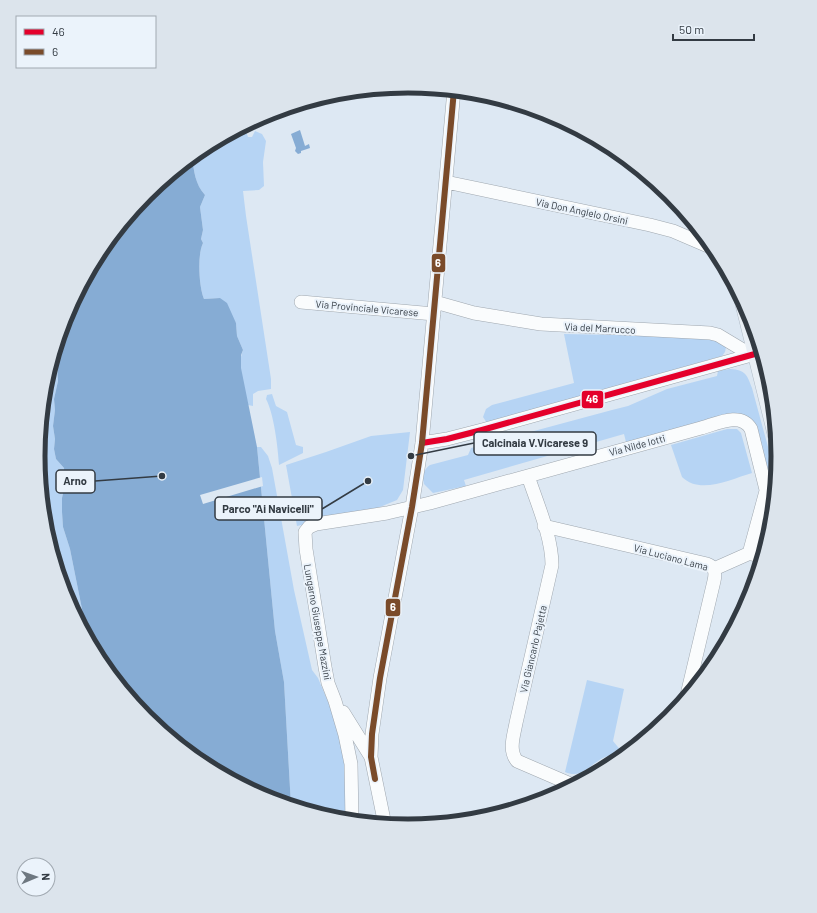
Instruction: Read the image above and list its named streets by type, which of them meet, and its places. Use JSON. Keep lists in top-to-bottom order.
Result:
{
  "streets": {
    "street": [
      "Via Don Anglelo Orsini",
      "Via Provinciale Vicarese",
      "Via del Marrucco",
      "Via Nilde Iotti",
      "Via Luciano Lama",
      "Lungarno Giuseppe Mazzini",
      "Via Giancarlo Pajetta"
    ]
  },
  "crossings": [
    ["Via Provinciale Vicarese", "Via del Marrucco"],
    ["Via Nilde Iotti", "Lungarno Giuseppe Mazzini"],
    ["Via Nilde Iotti", "Via Giancarlo Pajetta"],
    ["Via Luciano Lama", "Via Giancarlo Pajetta"]
  ],
  "places": ["Calcinaia V.Vicarese 9", "Arno", "Parco \"Ai Navicelli\""],
  "lines": ["transit line 6", "transit line 46"],
  "legend": ["46", "6"],
  "scale_bar": "50 m",
  "north": "right"
}
